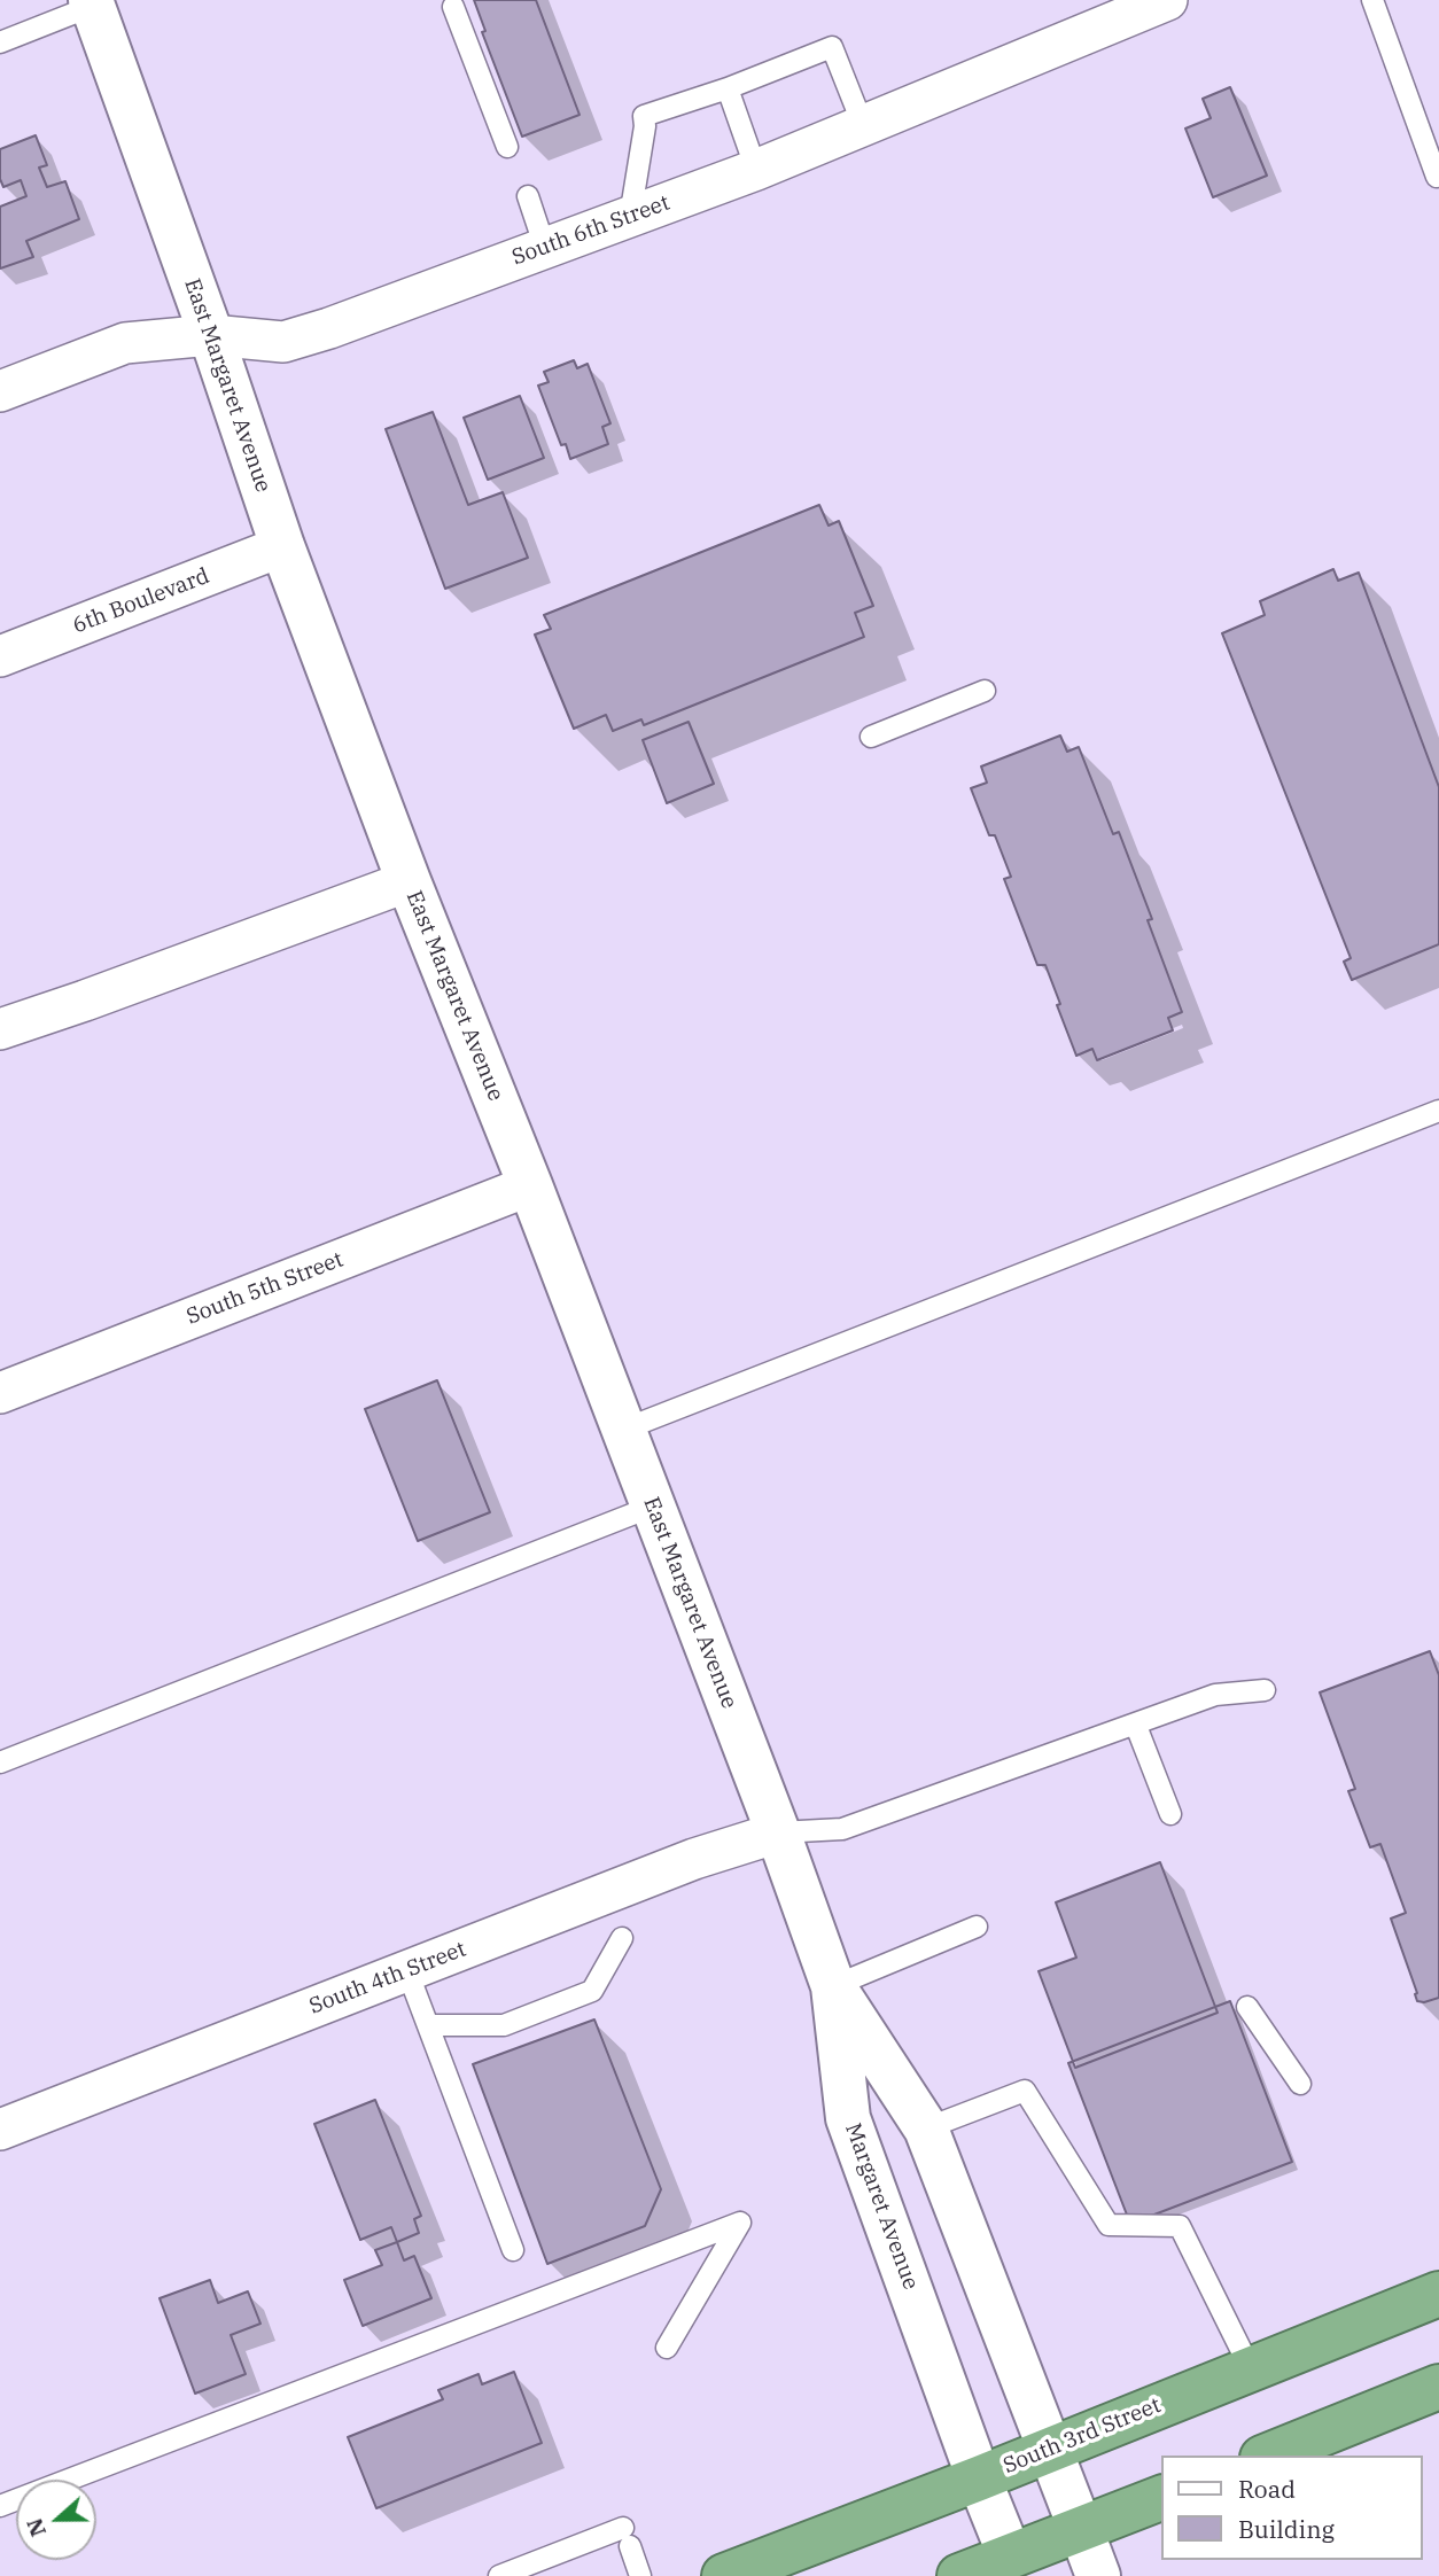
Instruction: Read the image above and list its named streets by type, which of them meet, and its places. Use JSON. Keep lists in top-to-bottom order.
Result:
{
  "streets": {
    "highway": ["South 3rd Street"],
    "main road": ["East Margaret Avenue", "Margaret Avenue"],
    "street": [
      "South 6th Street",
      "6th Boulevard",
      "South 5th Street",
      "South 4th Street"
    ]
  },
  "crossings": [
    ["South 6th Street", "East Margaret Avenue"],
    ["East Margaret Avenue", "6th Boulevard"],
    ["East Margaret Avenue", "South 5th Street"],
    ["East Margaret Avenue", "South 4th Street"],
    ["East Margaret Avenue", "Margaret Avenue"],
    ["Margaret Avenue", "South 3rd Street"]
  ],
  "legend": ["Road", "Building"],
  "north": "left"
}
